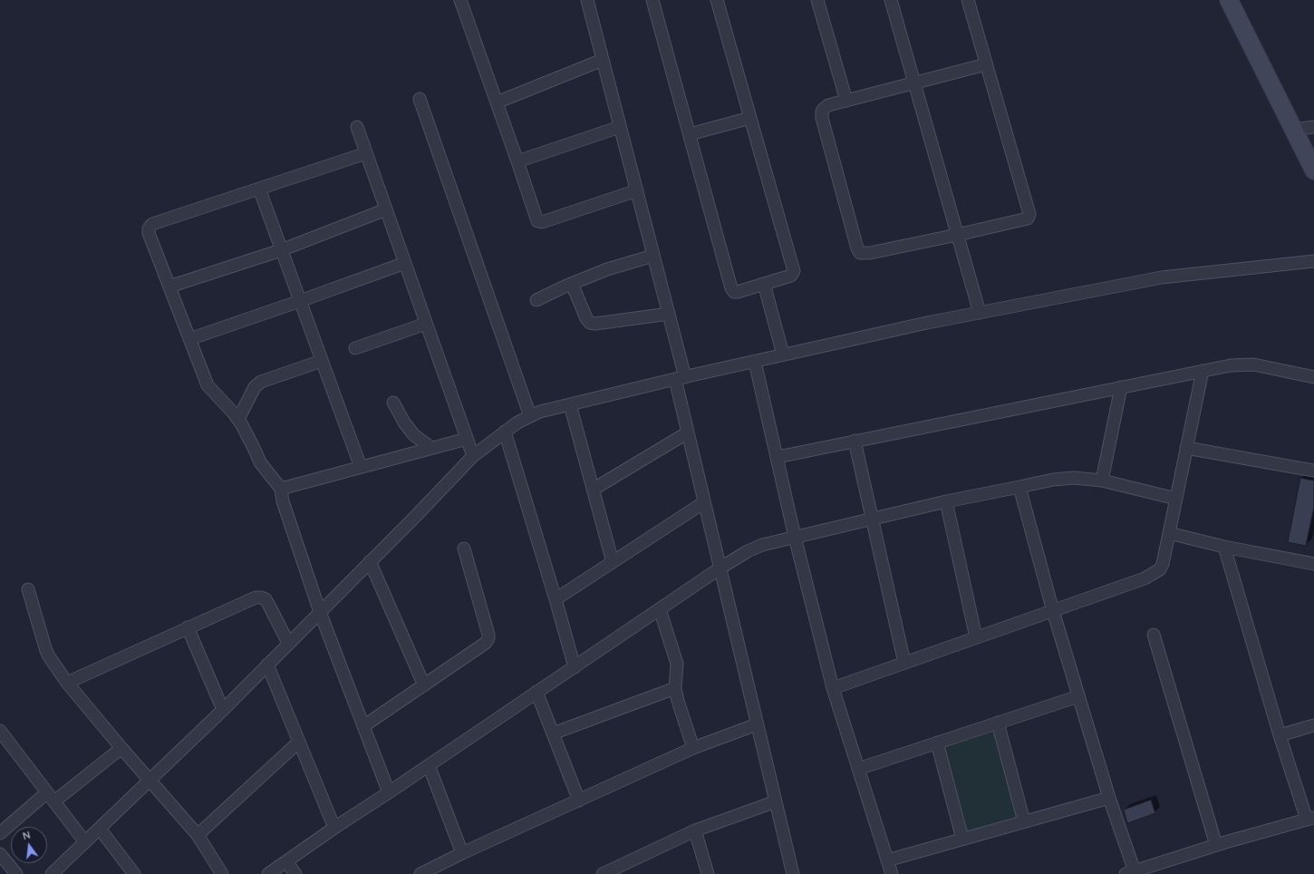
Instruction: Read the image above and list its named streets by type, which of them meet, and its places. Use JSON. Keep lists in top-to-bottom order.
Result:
{
  "north": "top"
}
